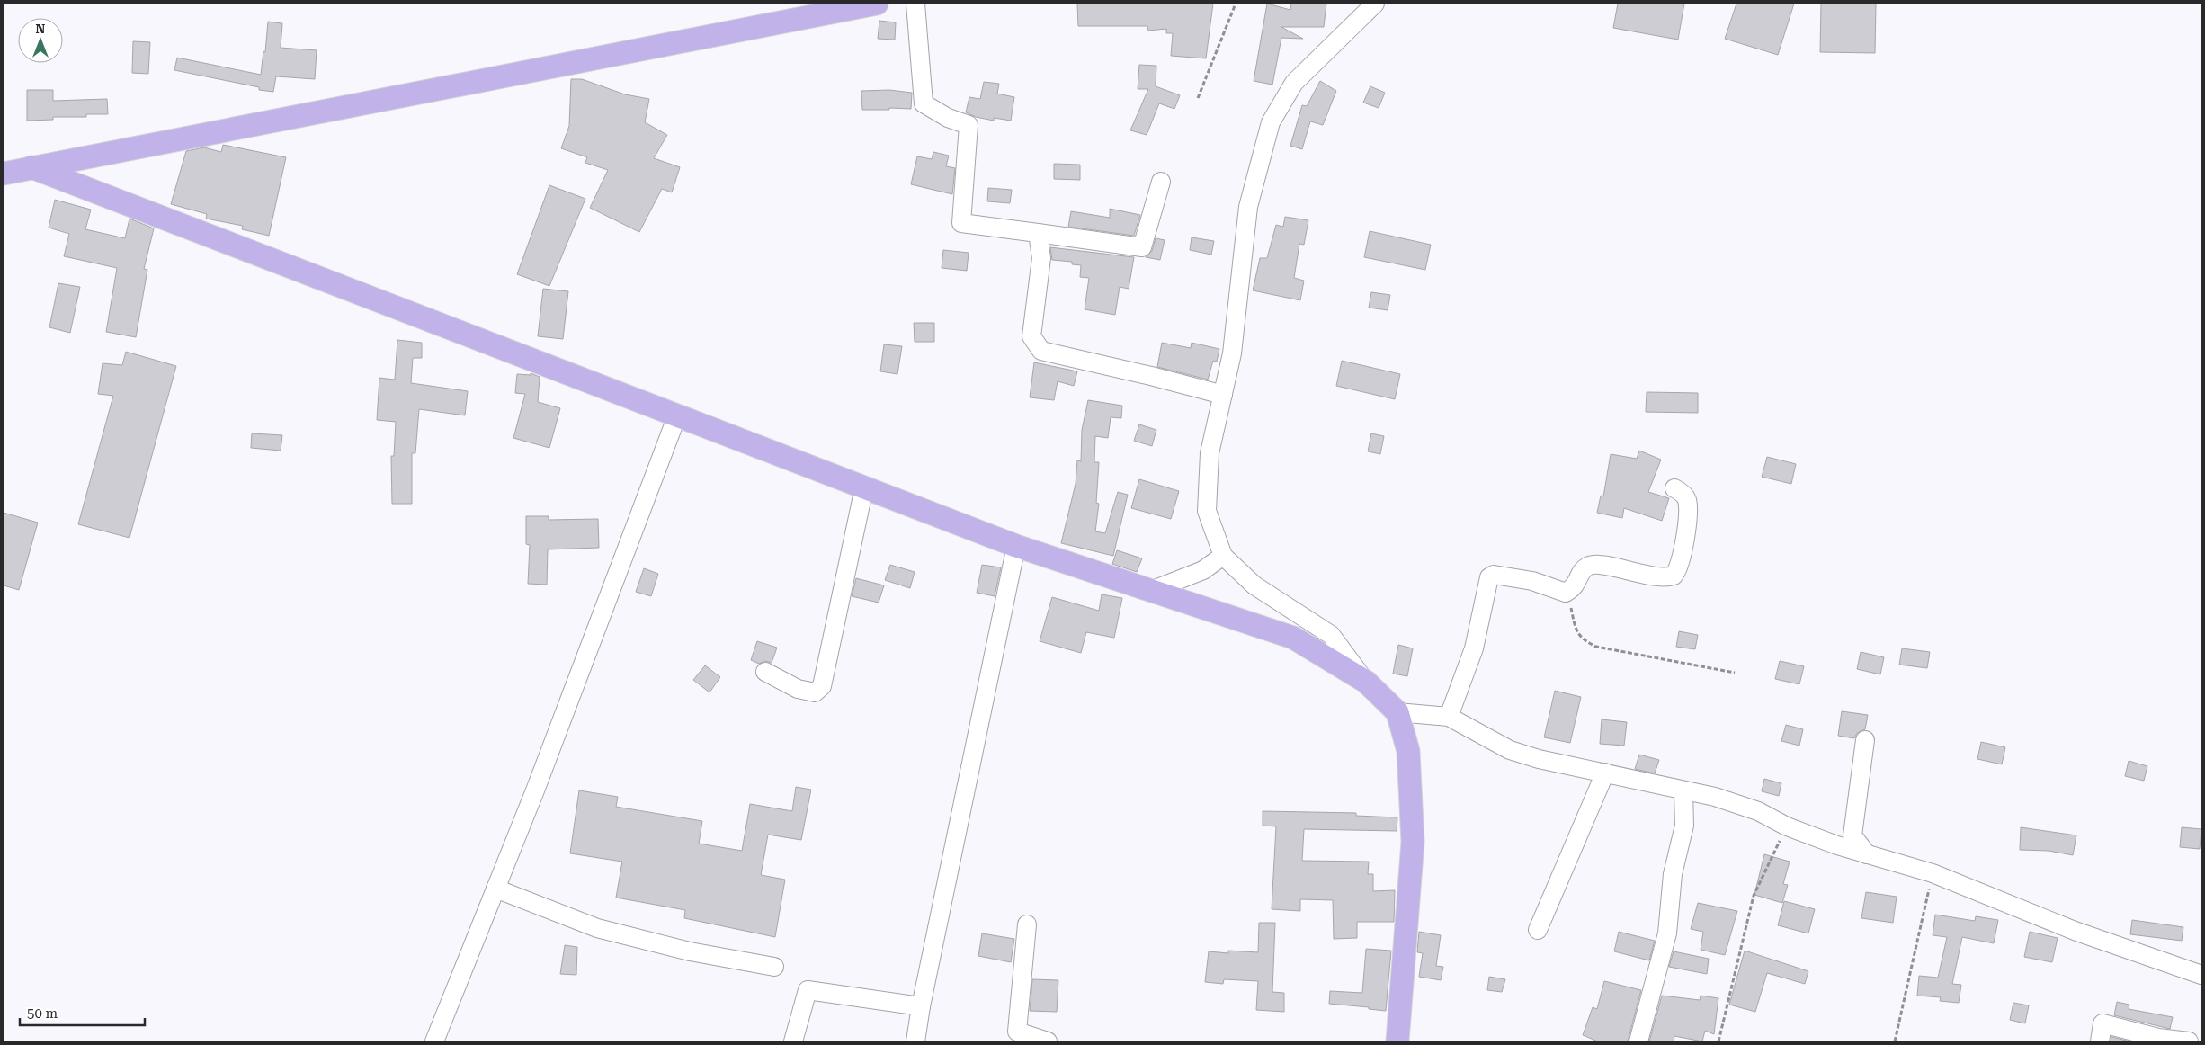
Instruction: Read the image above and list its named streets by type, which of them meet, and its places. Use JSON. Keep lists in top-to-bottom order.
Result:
{
  "scale_bar": "50 m",
  "north": "top"
}
